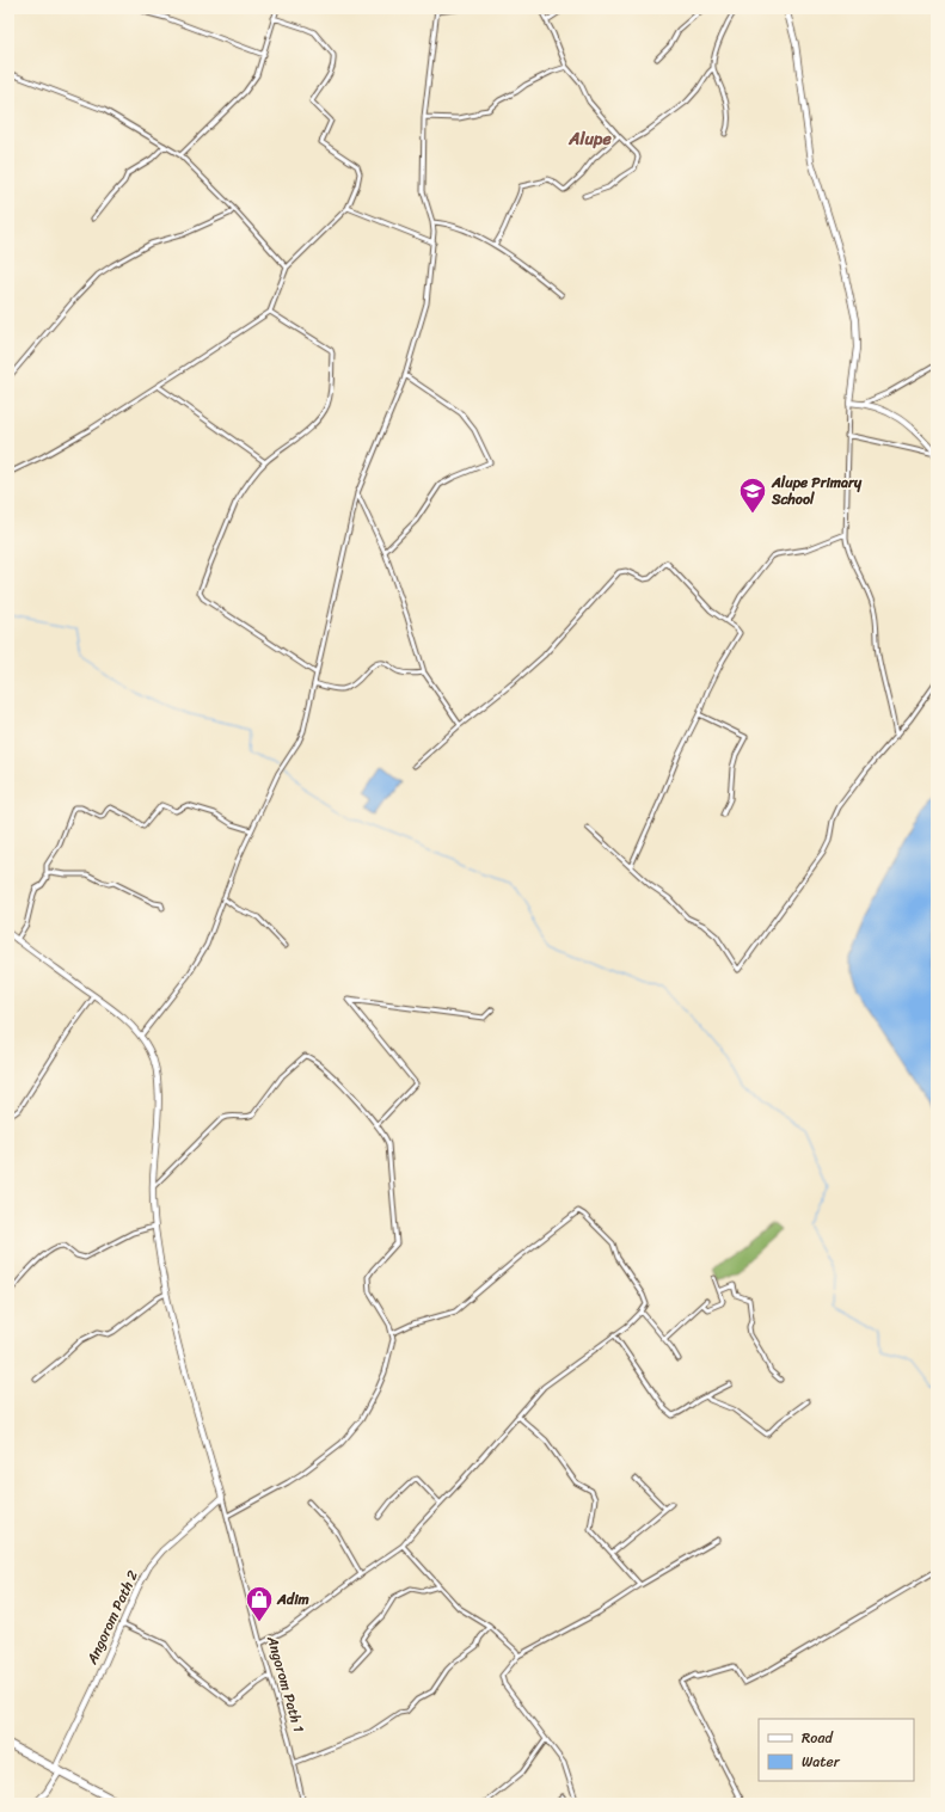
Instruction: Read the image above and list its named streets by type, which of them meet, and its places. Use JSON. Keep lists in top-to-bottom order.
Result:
{
  "streets": {
    "street": ["Angorom Path 2", "Angorom Path 1"]
  },
  "crossings": [
    ["Angorom Path 2", "Angorom Path 1"]
  ],
  "districts": ["Alupe"],
  "places": {
    "school or university": ["Alupe Primary School"],
    "shop": ["Adim"]
  },
  "legend": ["Road", "Water"]
}
